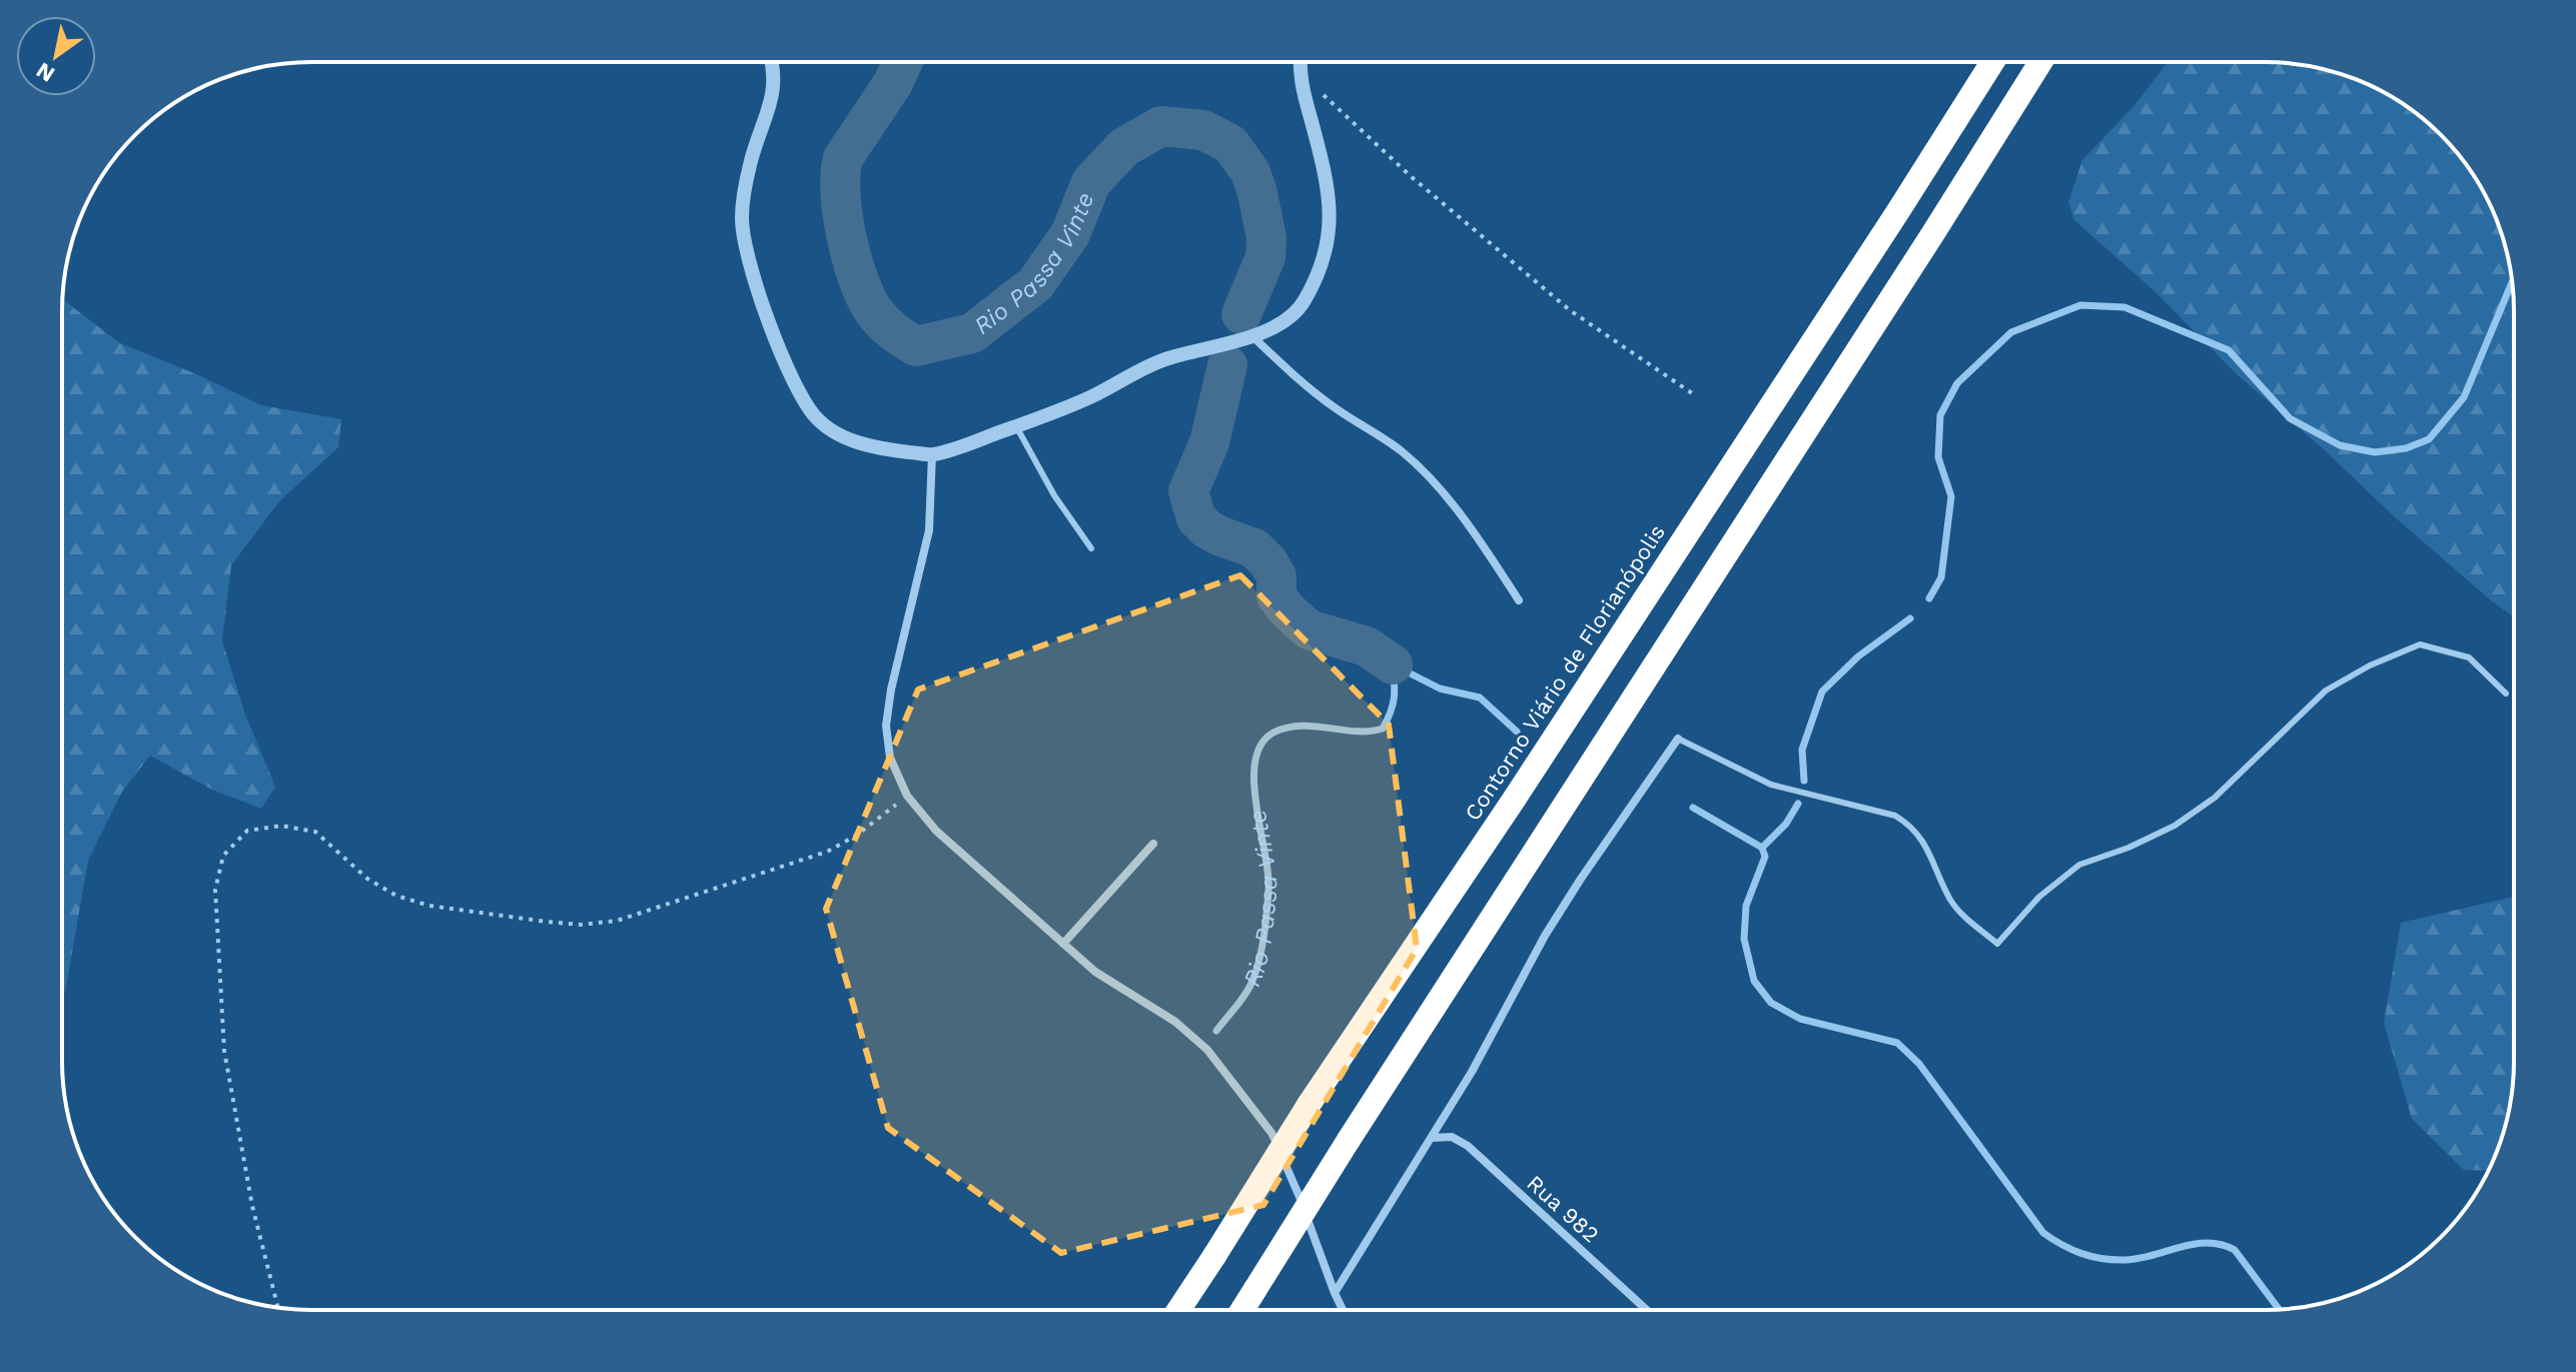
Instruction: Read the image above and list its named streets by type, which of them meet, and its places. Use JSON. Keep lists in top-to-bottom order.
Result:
{
  "streets": {
    "highway": ["Contorno Viário de Florianópolis"],
    "street": ["Rua 982"]
  },
  "water": ["Rio Passa Vinte"],
  "north": "bottom left"
}
